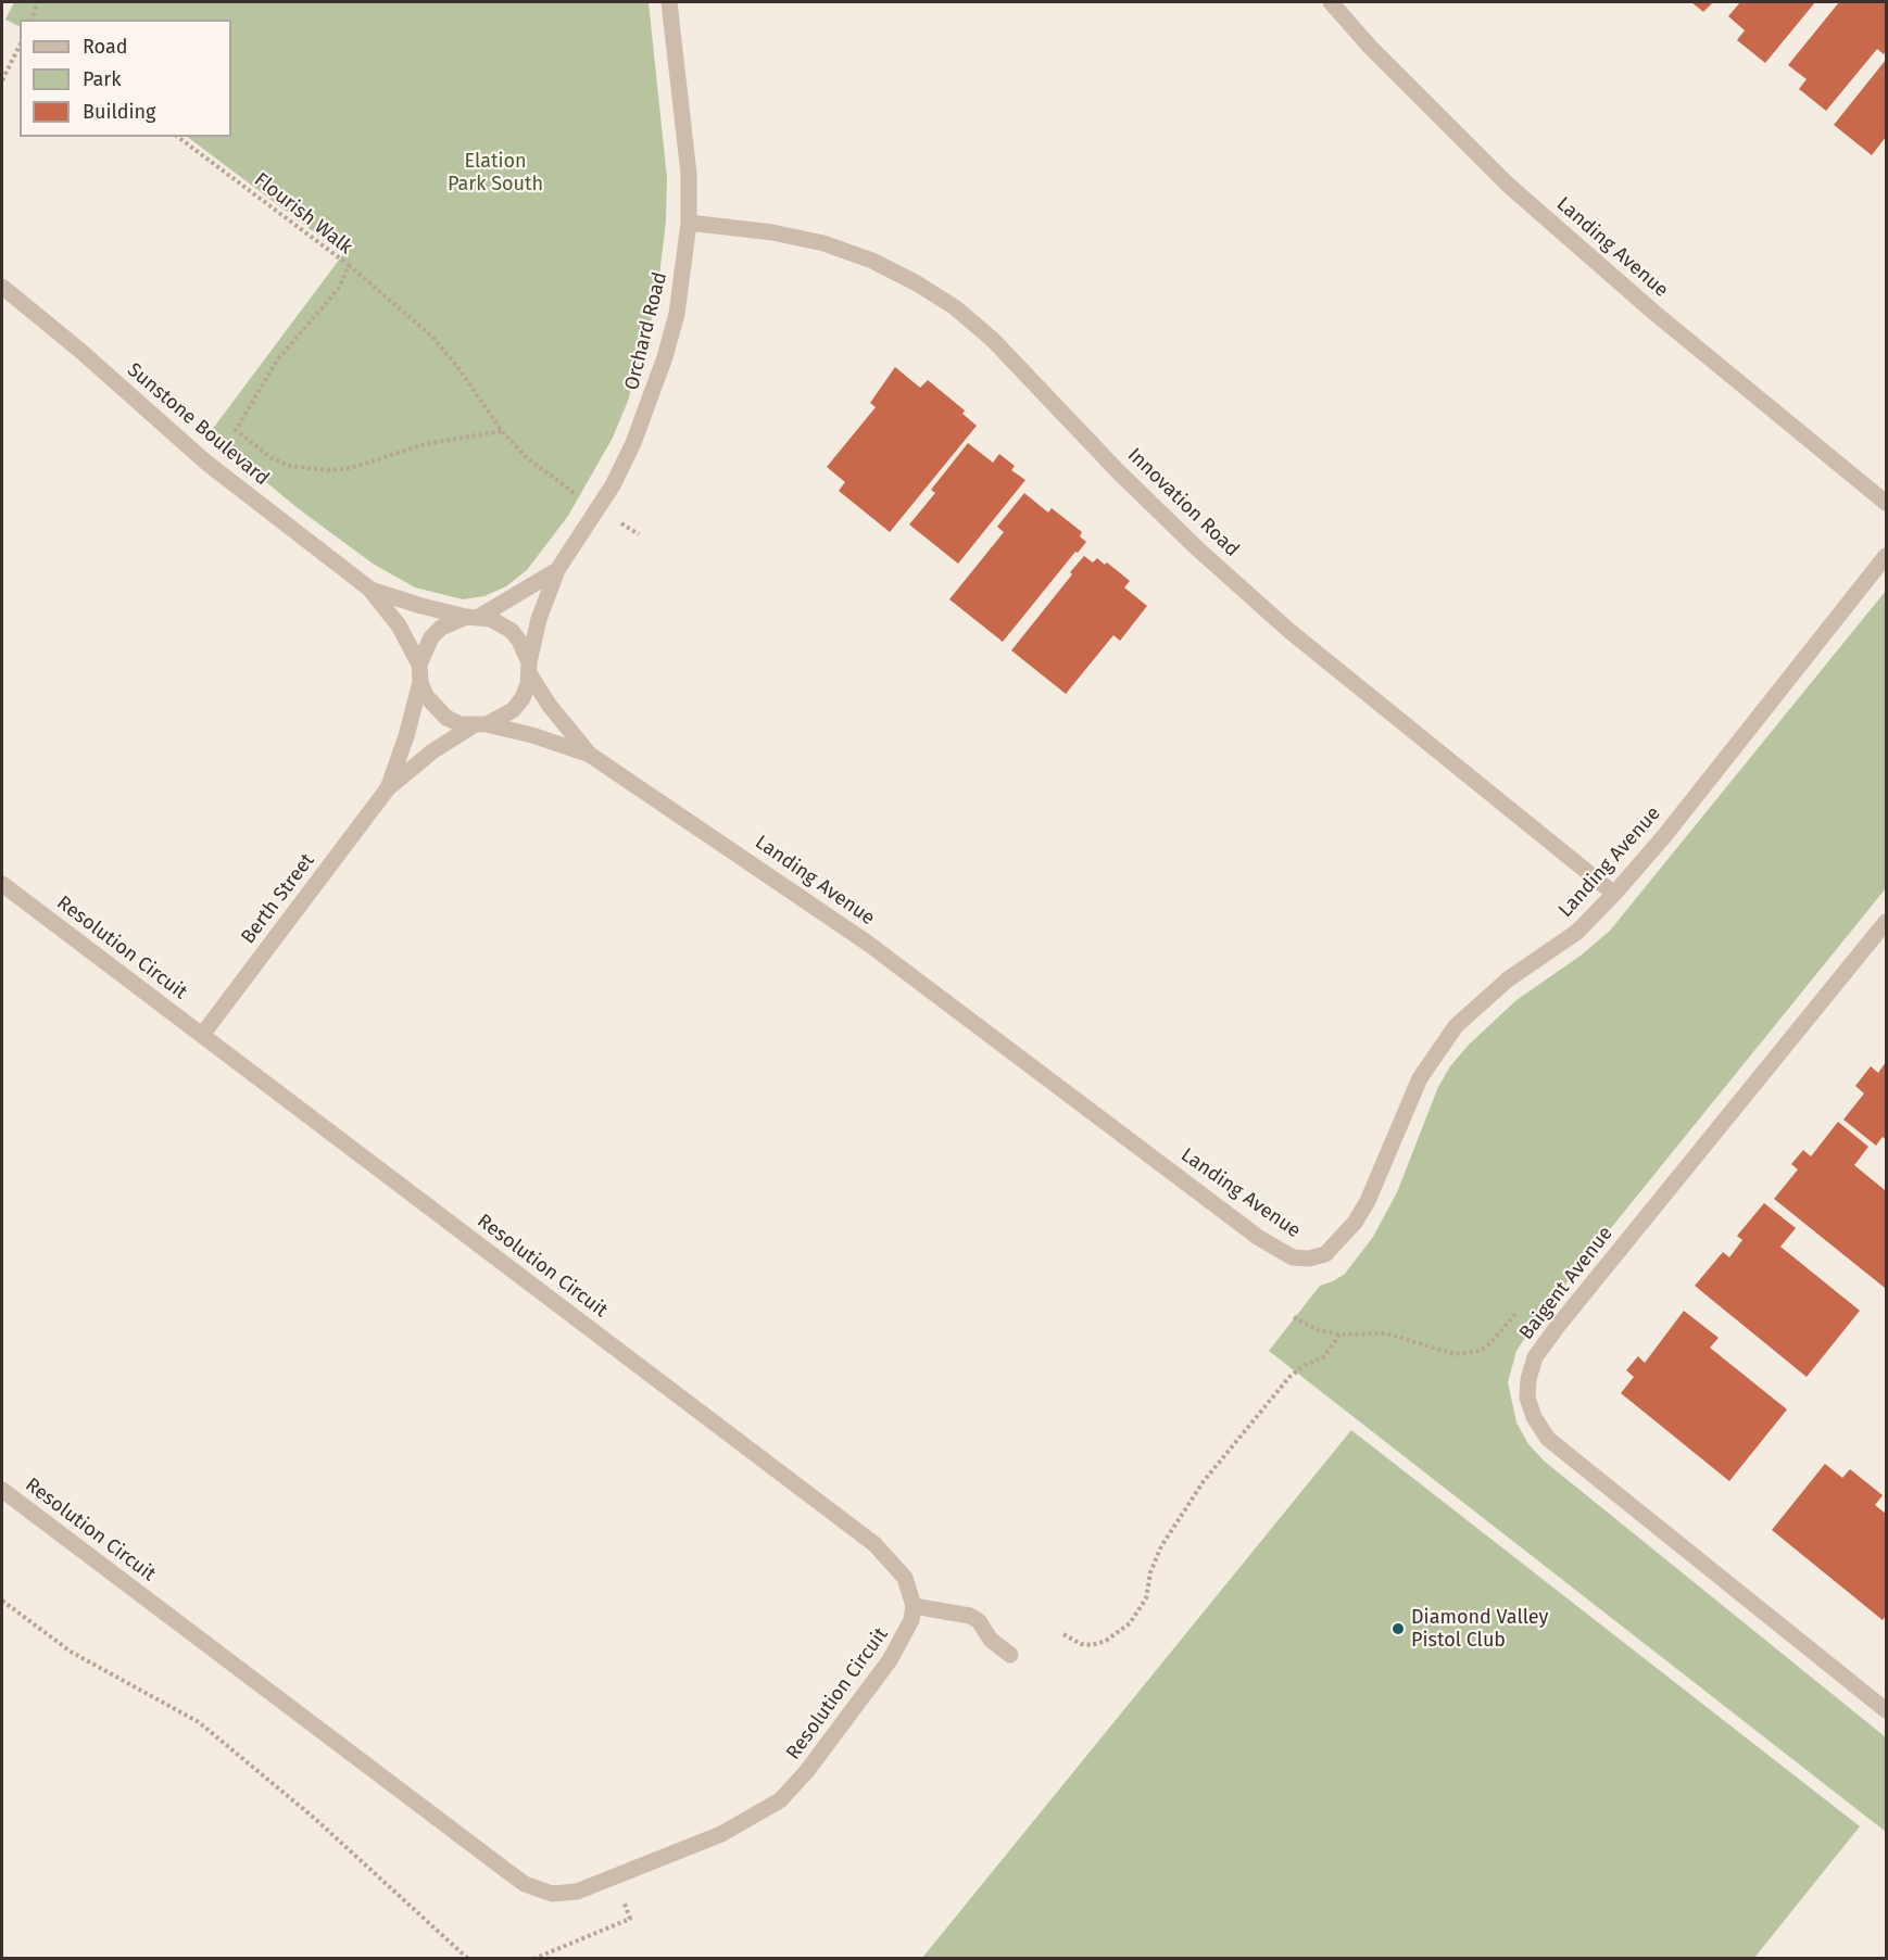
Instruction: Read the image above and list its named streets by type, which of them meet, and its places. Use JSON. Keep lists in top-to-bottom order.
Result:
{
  "streets": {
    "street": [
      "Landing Avenue",
      "Orchard Road",
      "Sunstone Boulevard",
      "Innovation Road",
      "Berth Street",
      "Resolution Circuit",
      "Baigent Avenue"
    ],
    "path": ["Flourish Walk"]
  },
  "crossings": [
    ["Landing Avenue", "Orchard Road"],
    ["Landing Avenue", "Sunstone Boulevard"],
    ["Landing Avenue", "Innovation Road"],
    ["Landing Avenue", "Berth Street"],
    ["Orchard Road", "Sunstone Boulevard"],
    ["Orchard Road", "Innovation Road"],
    ["Orchard Road", "Berth Street"],
    ["Sunstone Boulevard", "Berth Street"],
    ["Berth Street", "Resolution Circuit"]
  ],
  "parks": ["Elation Park South"],
  "places": ["Diamond Valley Pistol Club"],
  "legend": ["Road", "Park", "Building"]
}
